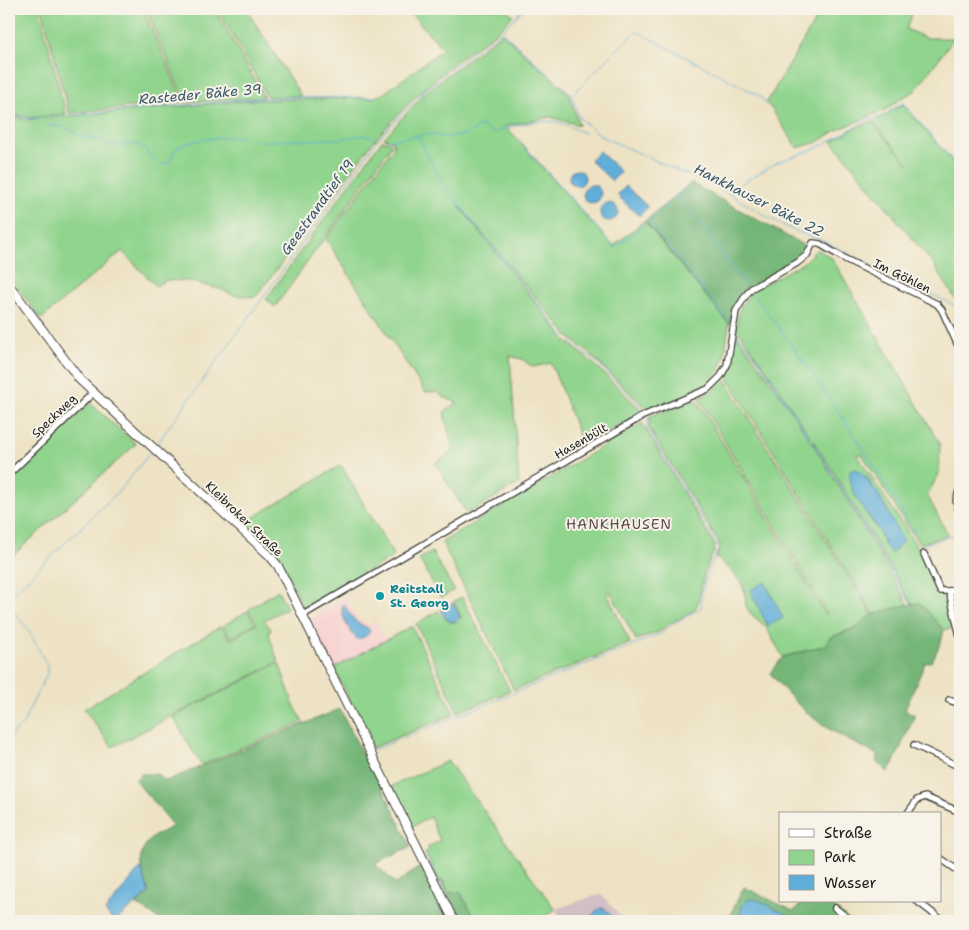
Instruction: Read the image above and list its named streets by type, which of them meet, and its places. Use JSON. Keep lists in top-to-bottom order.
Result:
{
  "streets": {
    "street": [
      "Im Göhlen",
      "Speckweg",
      "Hasenbült",
      "Kleibroker Straße"
    ]
  },
  "crossings": [
    ["Im Göhlen", "Hasenbült"],
    ["Speckweg", "Kleibroker Straße"],
    ["Hasenbült", "Kleibroker Straße"]
  ],
  "districts": ["HANKHAUSEN"],
  "water": ["Rasteder Bäke 39", "Hankhauser Bäke 22", "Geestrandtief 19"],
  "places": ["Reitstall St. Georg"],
  "legend": ["Straße", "Park", "Wasser"]
}
